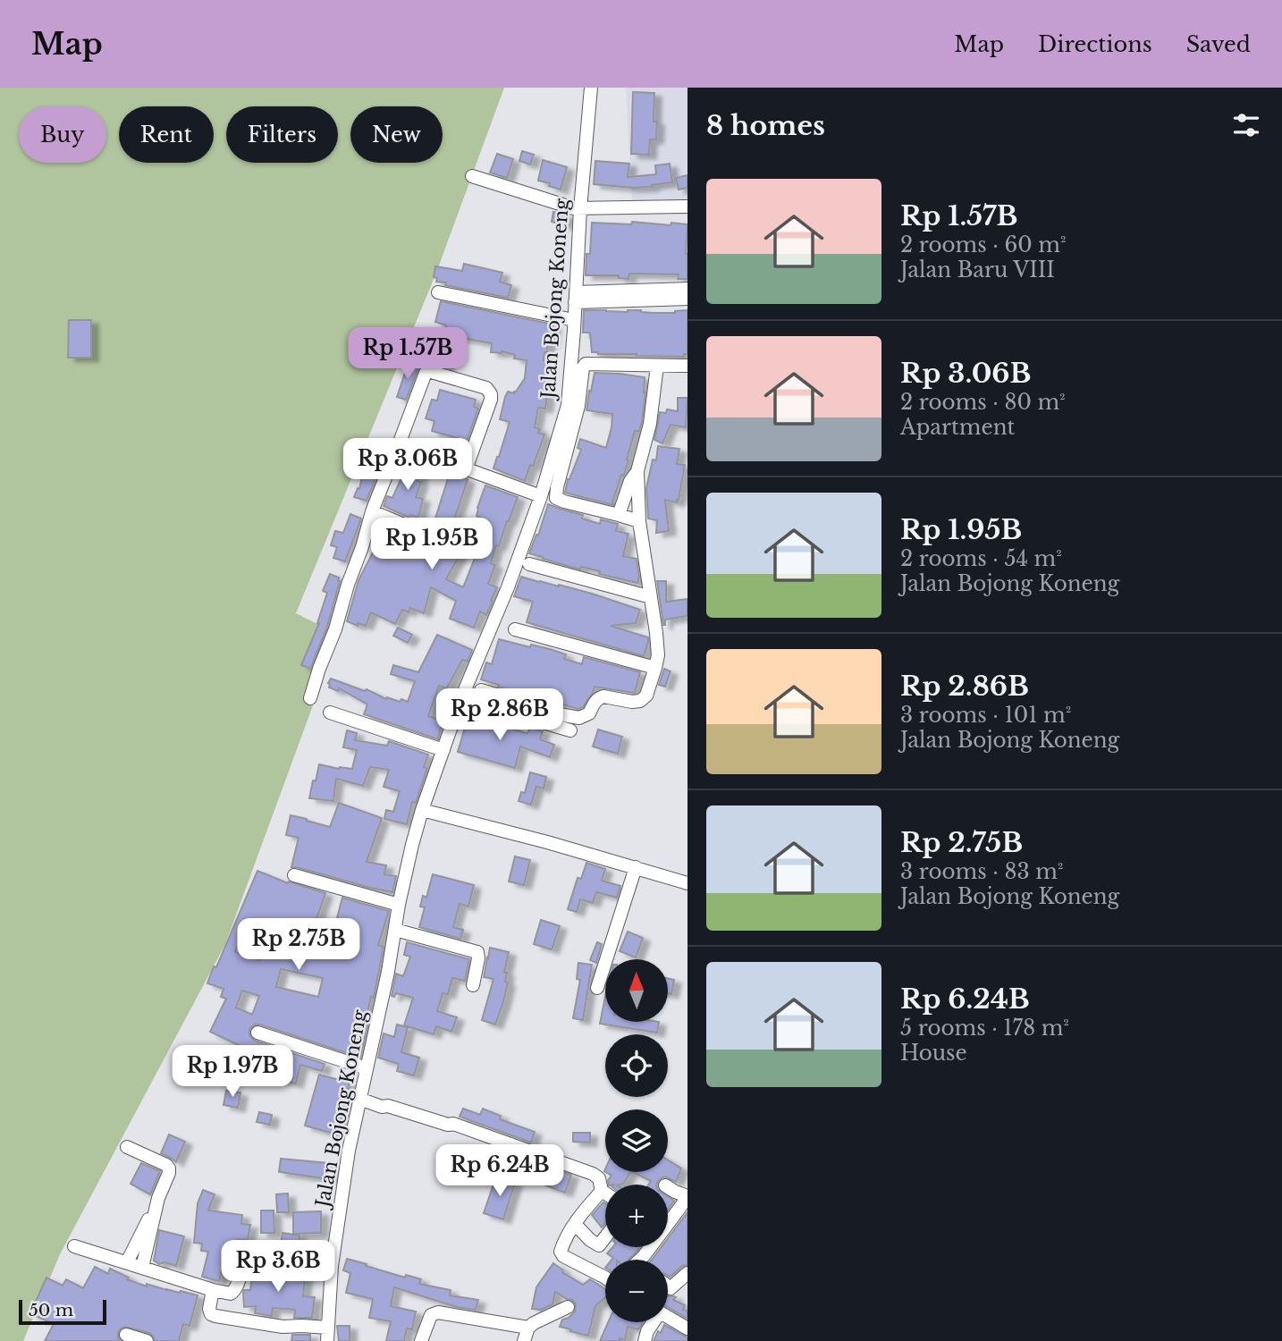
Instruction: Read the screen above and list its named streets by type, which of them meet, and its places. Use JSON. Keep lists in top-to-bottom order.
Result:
{
  "streets": {
    "street": ["Jalan Bojong Koneng"]
  },
  "scale_bar": "50 m",
  "north": "top",
  "page": {
    "header": "Map",
    "nav": ["Map", "Directions", "Saved"],
    "heading": "8 homes",
    "chip": [
      "Buy",
      "Rent",
      "Filters",
      "New"
    ],
    "list": [
      {
        "name": "Rp 1.57B",
        "note": "2 rooms · 60 m² · Jalan Baru VIII"
      },
      {
        "name": "Rp 3.06B",
        "note": "2 rooms · 80 m² · Apartment"
      },
      {
        "name": "Rp 1.95B",
        "note": "2 rooms · 54 m² · Jalan Bojong Koneng"
      },
      {
        "name": "Rp 2.86B",
        "note": "3 rooms · 101 m² · Jalan Bojong Koneng"
      },
      {
        "name": "Rp 2.75B",
        "note": "3 rooms · 83 m² · Jalan Bojong Koneng"
      },
      {
        "name": "Rp 6.24B",
        "note": "5 rooms · 178 m² · House"
      }
    ],
    "price": [
      "Rp 1.57B",
      "Rp 3.06B",
      "Rp 1.95B",
      "Rp 2.86B",
      "Rp 2.75B",
      "Rp 1.97B",
      "Rp 6.24B",
      "Rp 3.6B"
    ],
    "map_buttons": ["+", "−"],
    "scale": "50 m"
  }
}
